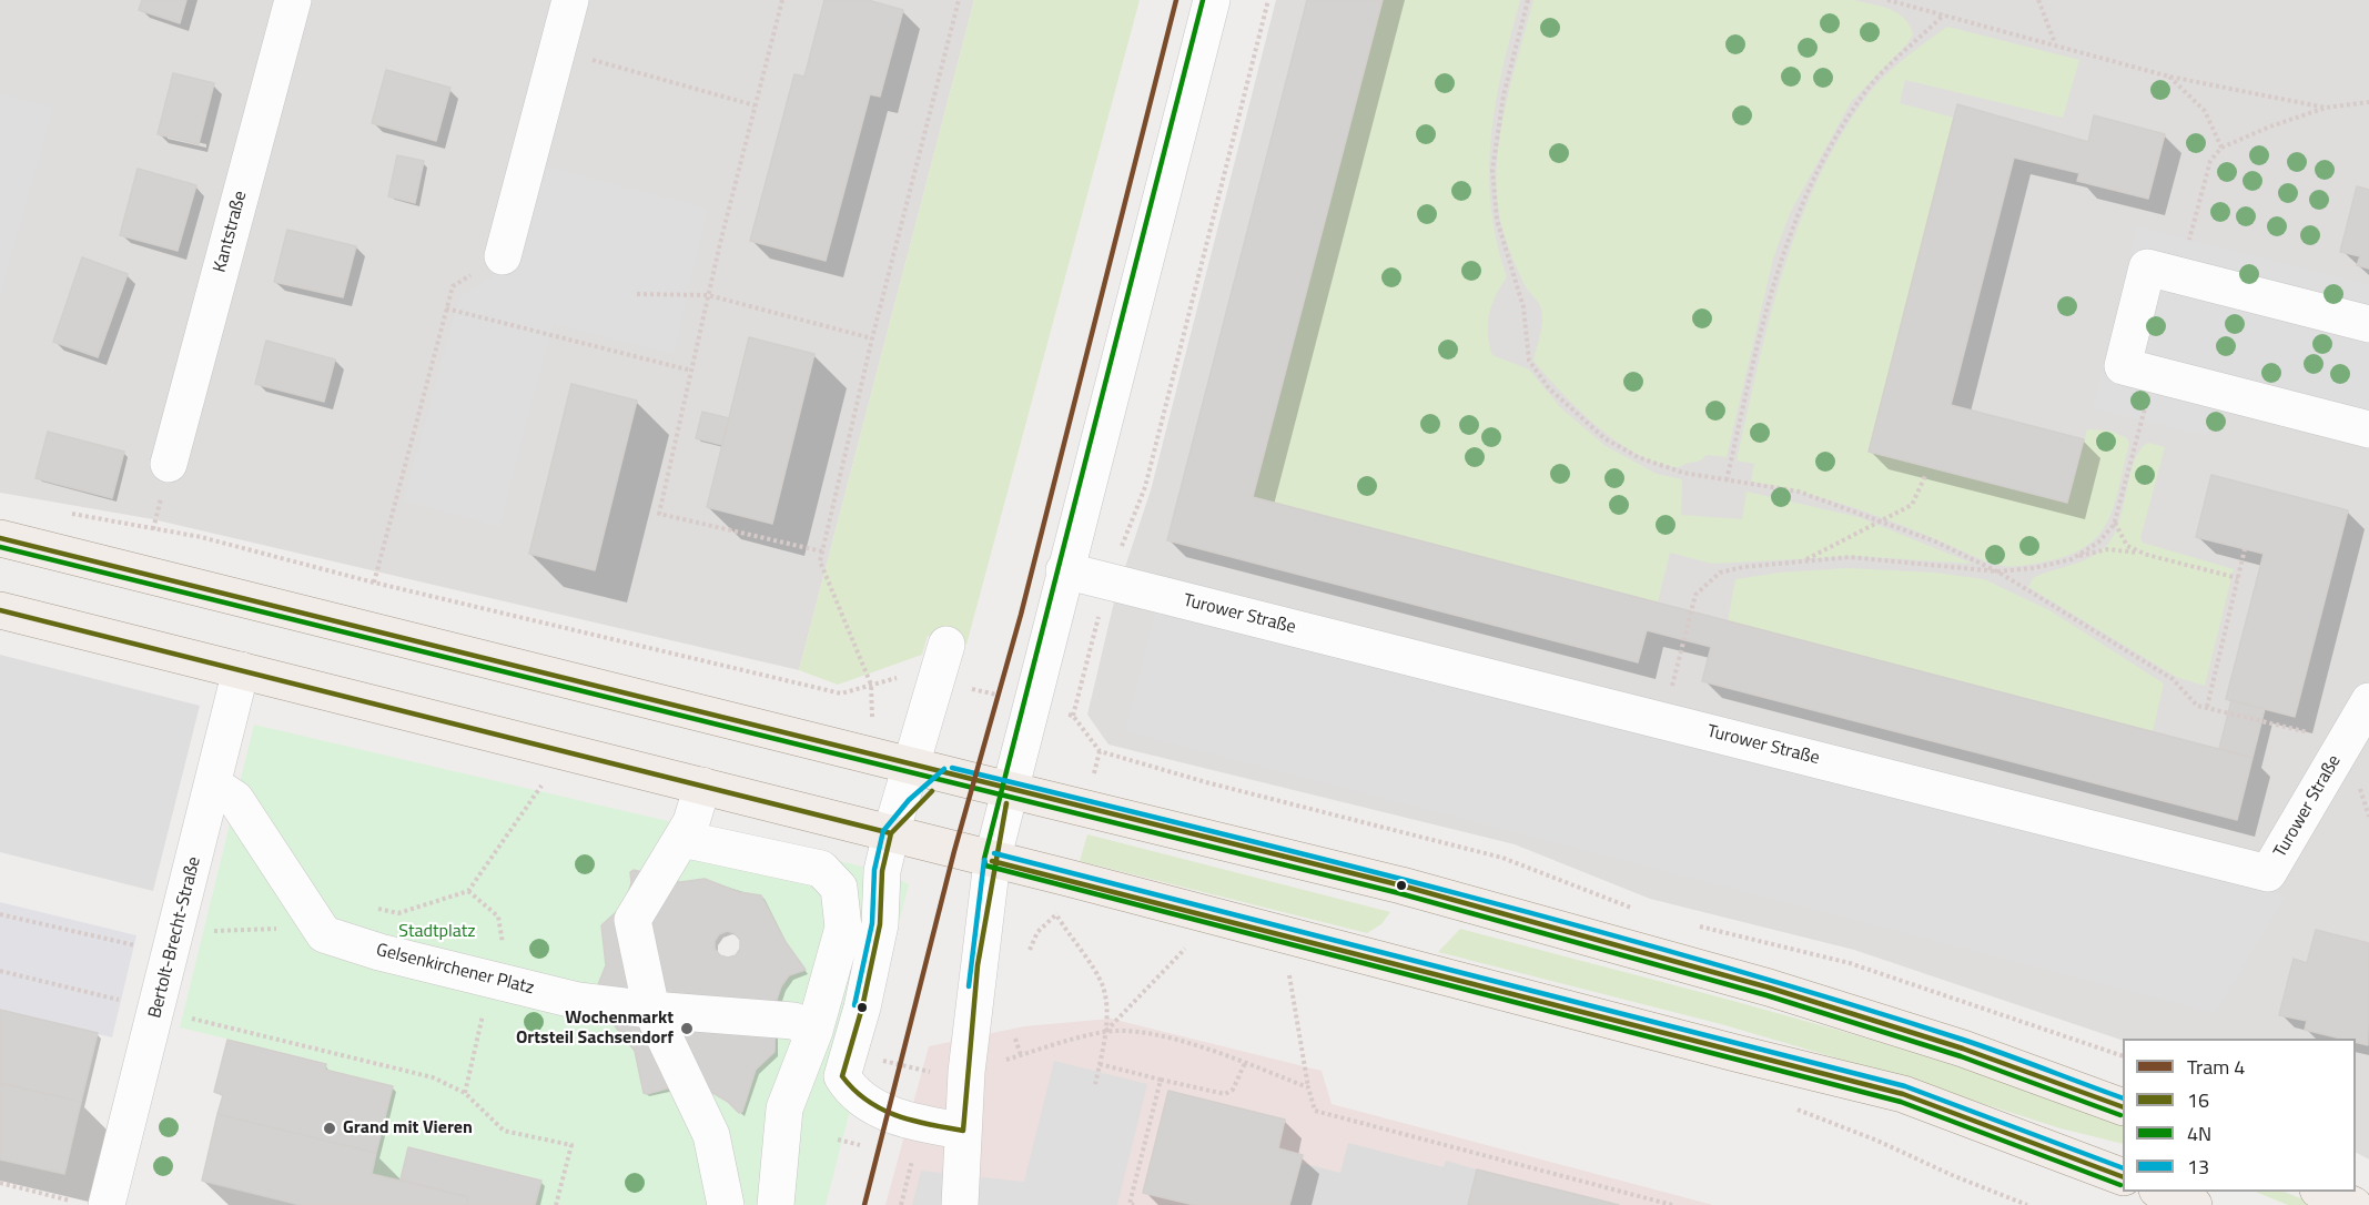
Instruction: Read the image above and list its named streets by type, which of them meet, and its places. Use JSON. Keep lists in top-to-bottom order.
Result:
{
  "streets": {
    "street": [
      "Kantstraße",
      "Turower Straße",
      "Bertolt-Brecht-Straße",
      "Gelsenkirchener Platz"
    ]
  },
  "crossings": [
    ["Bertolt-Brecht-Straße", "Gelsenkirchener Platz"]
  ],
  "parks": ["Stadtplatz"],
  "places": ["Wochenmarkt Ortsteil Sachsendorf", "Grand mit Vieren"],
  "lines": [
    "tram line 4",
    "transit line 4N",
    "transit line 16",
    "transit line 13"
  ],
  "legend": [
    "Tram 4",
    "16",
    "4N",
    "13"
  ]
}
